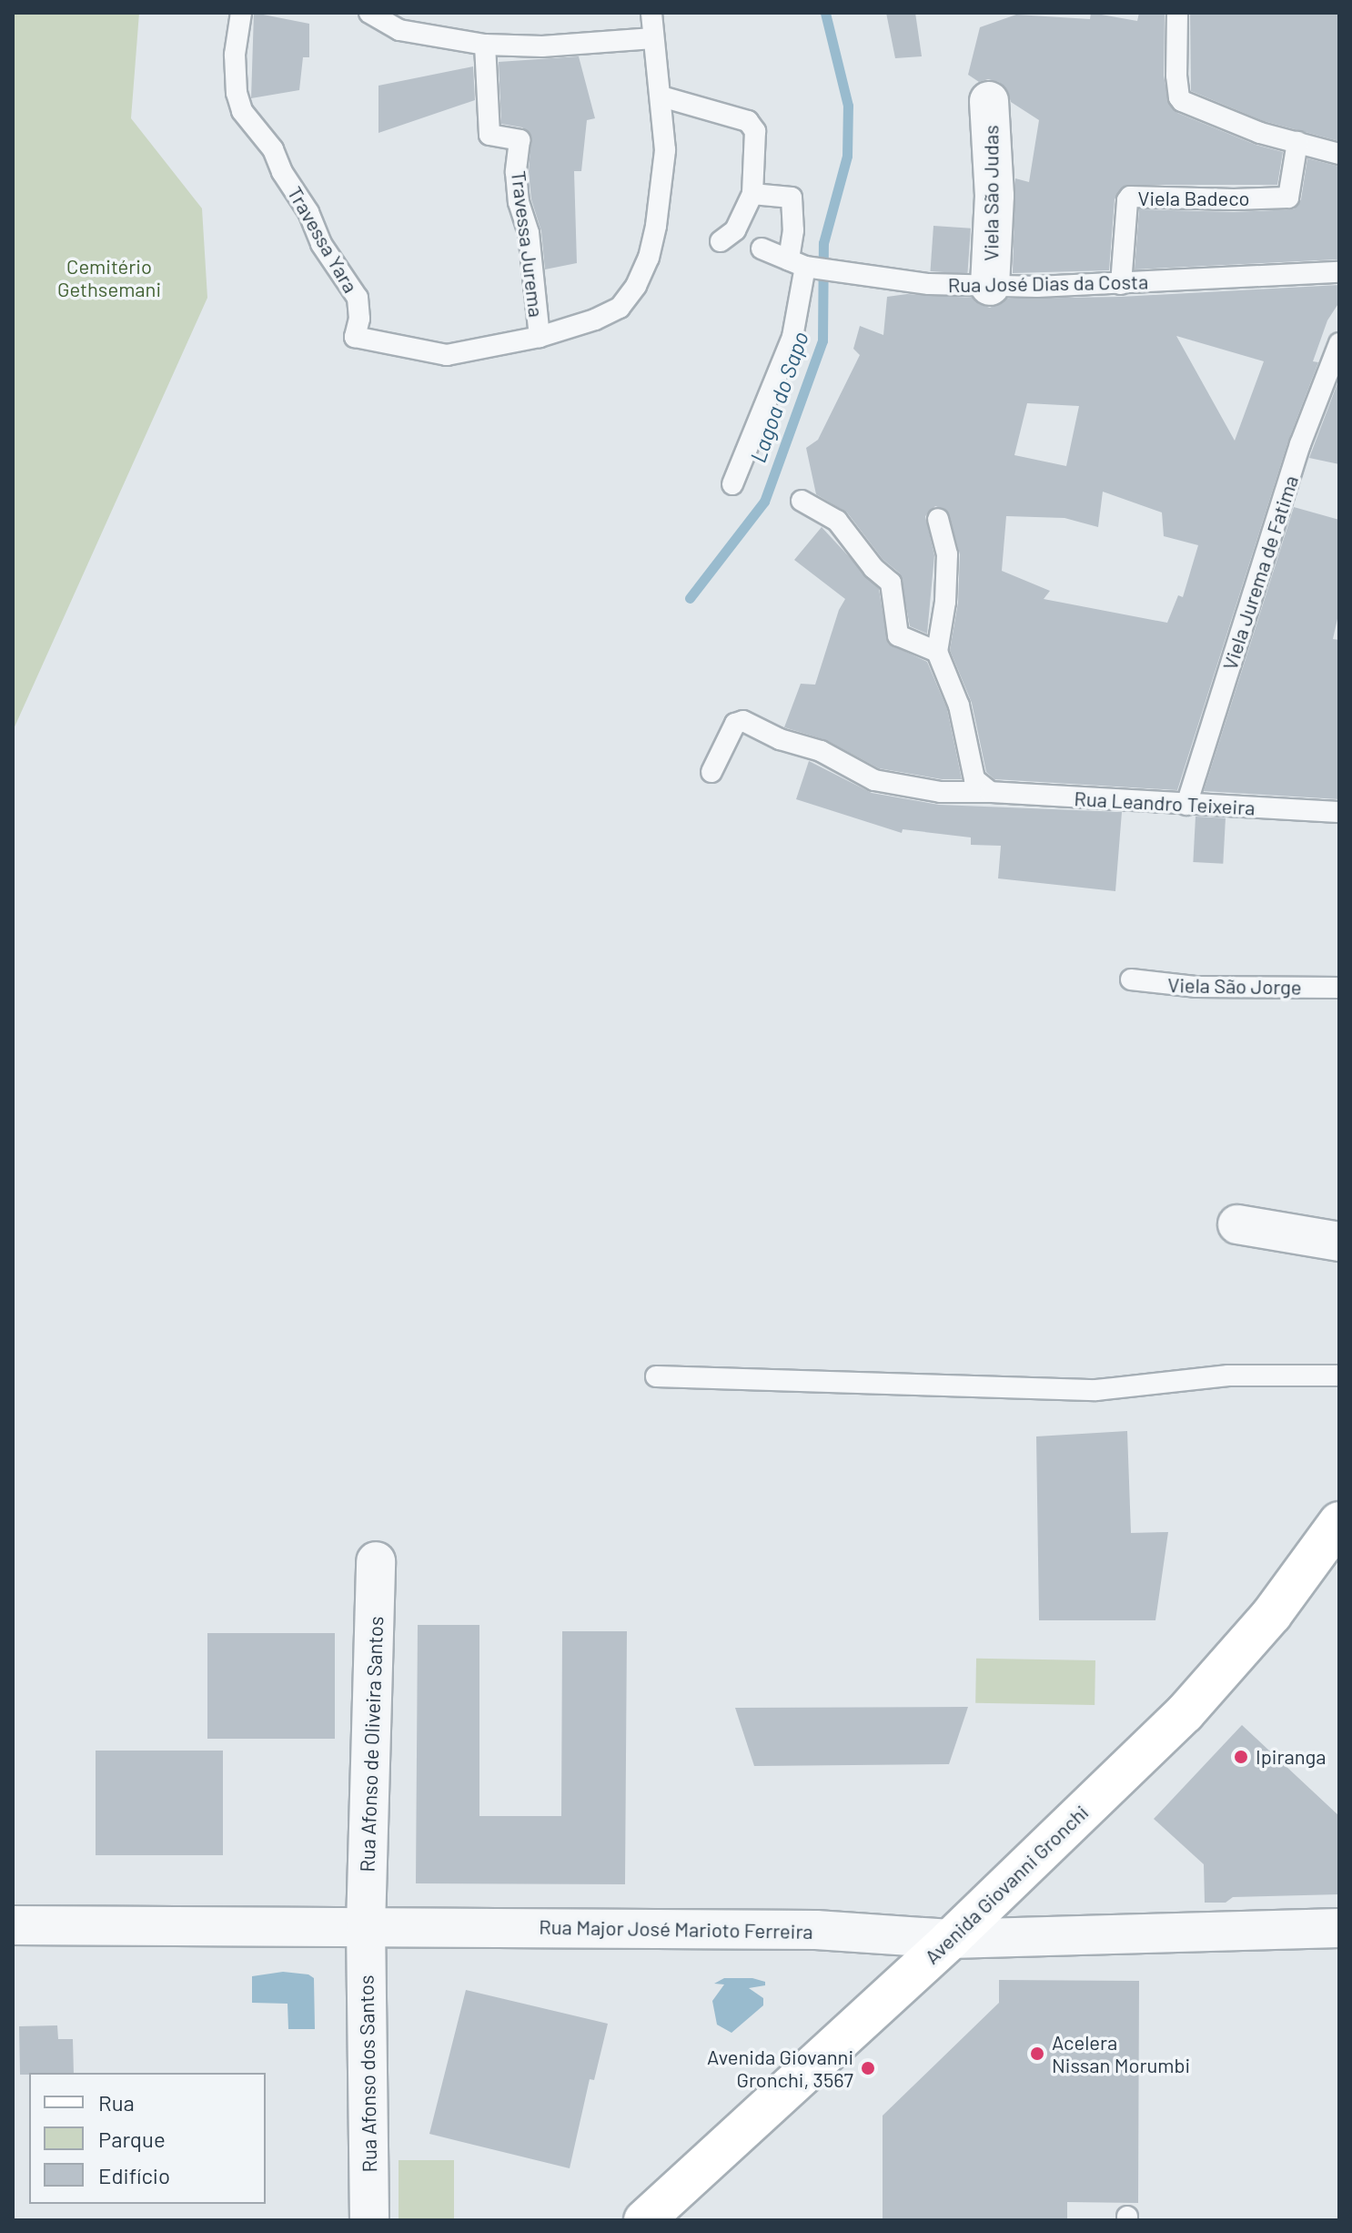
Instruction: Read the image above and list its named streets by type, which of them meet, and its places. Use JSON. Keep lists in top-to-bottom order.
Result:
{
  "streets": {
    "main road": ["Avenida Giovanni Gronchi"],
    "street": [
      "Viela São Judas",
      "Rua Afonso de Oliveira Santos",
      "Rua Major José Marioto Ferreira",
      "Rua Afonso dos Santos"
    ],
    "lane": [
      "Viela Badeco",
      "Travessa Yara",
      "Travessa Jurema",
      "Rua José Dias da Costa",
      "Viela Jurema de Fatima",
      "Rua Leandro Teixeira",
      "Viela São Jorge"
    ]
  },
  "crossings": [
    ["Viela São Judas", "Rua José Dias da Costa"],
    ["Viela Badeco", "Rua José Dias da Costa"],
    ["Travessa Yara", "Travessa Jurema"],
    ["Viela Jurema de Fatima", "Rua Leandro Teixeira"],
    ["Rua Afonso de Oliveira Santos", "Rua Major José Marioto Ferreira"],
    ["Rua Afonso de Oliveira Santos", "Rua Afonso dos Santos"],
    ["Avenida Giovanni Gronchi", "Rua Major José Marioto Ferreira"],
    ["Rua Major José Marioto Ferreira", "Rua Afonso dos Santos"]
  ],
  "water": ["Lagoa do Sapo"],
  "parks": ["Cemitério Gethsemani"],
  "places": ["Ipiranga", "Acelera Nissan Morumbi", "Avenida Giovanni Gronchi, 3567"],
  "legend": ["Rua", "Parque", "Edifício"]
}
